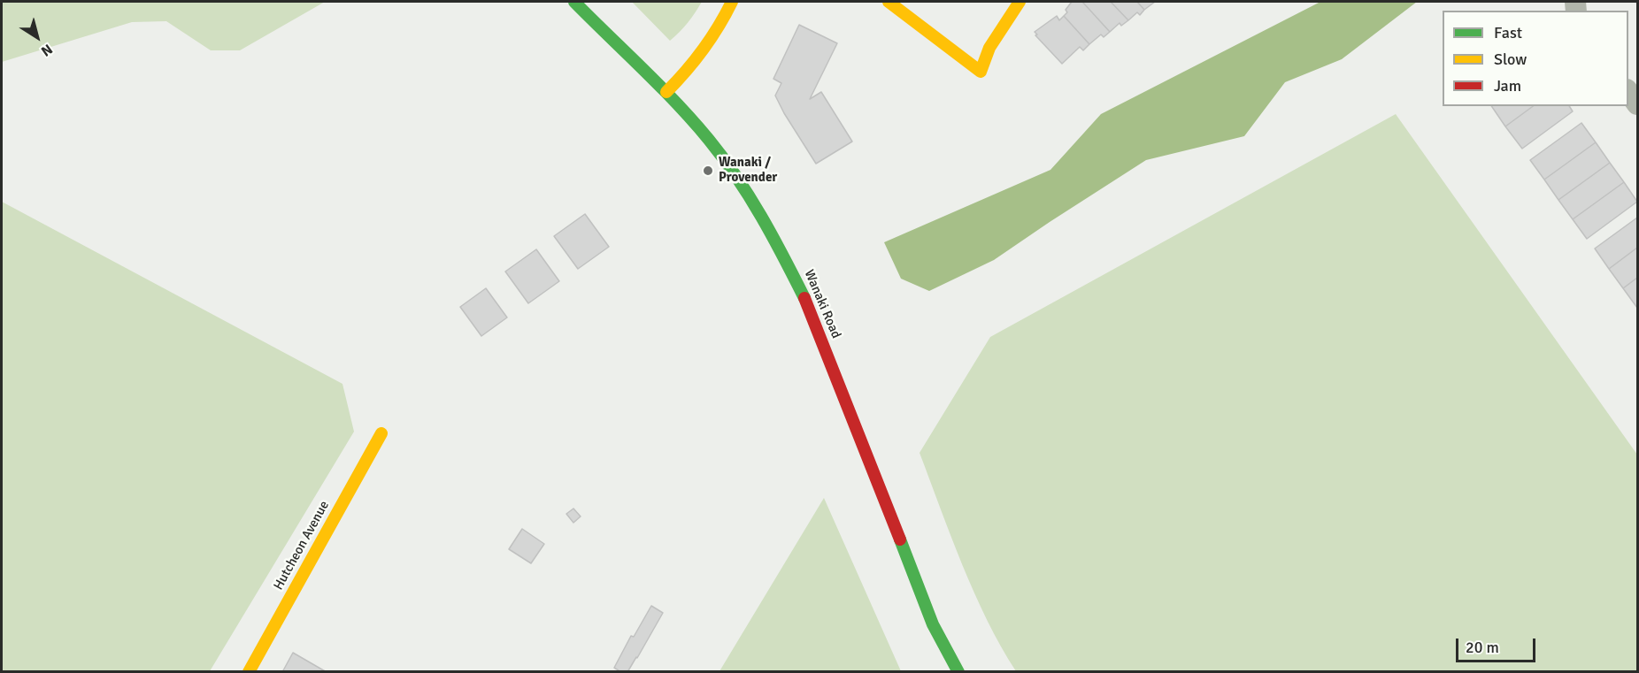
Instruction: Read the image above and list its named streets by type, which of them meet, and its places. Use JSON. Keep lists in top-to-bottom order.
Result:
{
  "streets": {
    "street": ["Wanaki Road", "Hutcheon Avenue"]
  },
  "places": ["Wanaki / Provender"],
  "legend": ["Fast", "Slow", "Jam"],
  "scale_bar": "20 m",
  "north": "bottom right"
}
